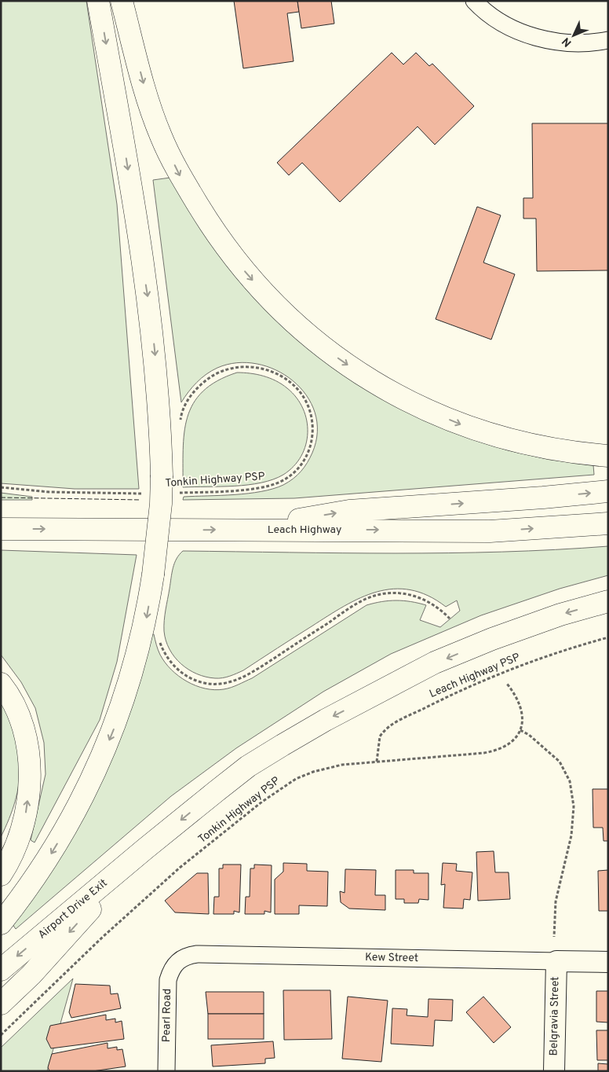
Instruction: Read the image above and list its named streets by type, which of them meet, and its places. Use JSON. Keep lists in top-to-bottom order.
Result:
{
  "streets": {
    "highway": ["Leach Highway", "Airport Drive Exit"],
    "street": ["Kew Street", "Pearl Road", "Belgravia Street"],
    "path": ["Tonkin Highway PSP", "Leach Highway PSP"]
  },
  "crossings": [
    ["Tonkin Highway PSP", "Leach Highway PSP"],
    ["Kew Street", "Pearl Road"],
    ["Kew Street", "Belgravia Street"]
  ],
  "north": "bottom left"
}
